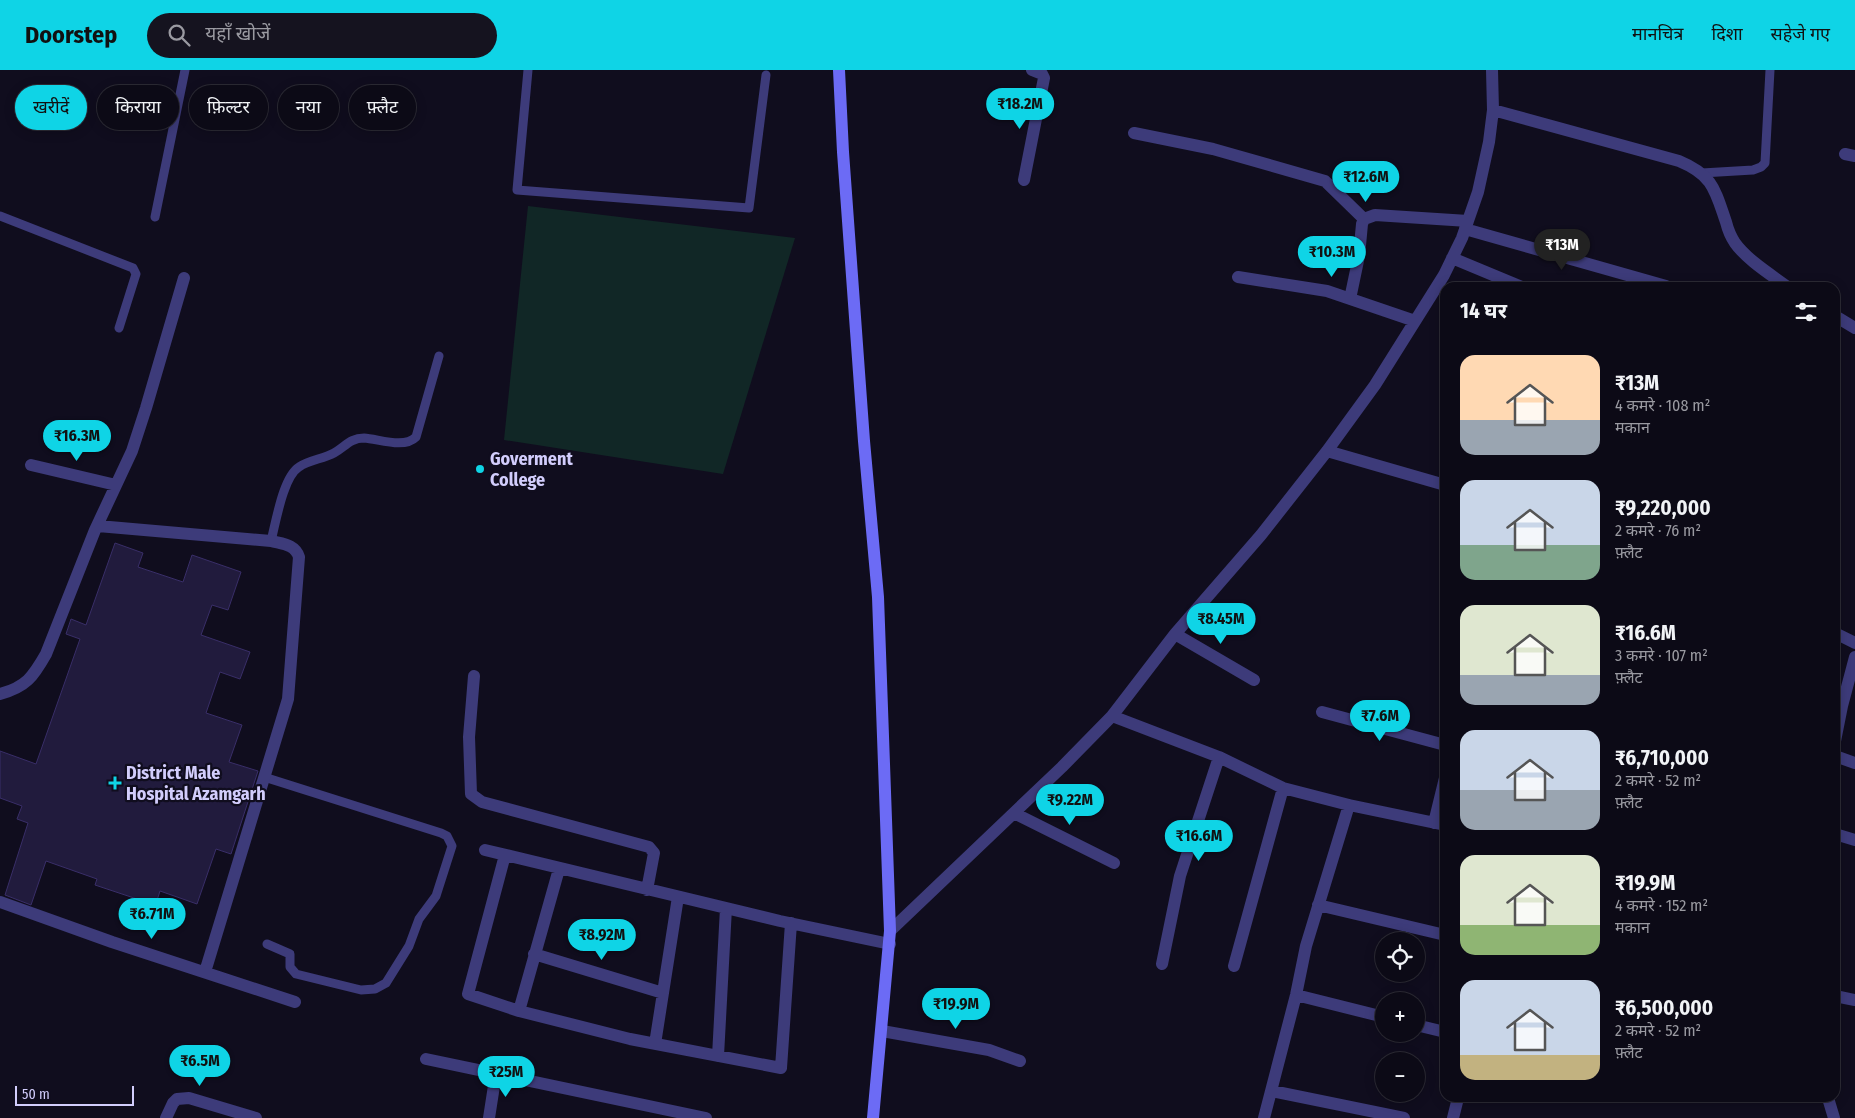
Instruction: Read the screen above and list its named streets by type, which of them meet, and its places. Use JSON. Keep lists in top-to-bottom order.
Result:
{
  "places": {
    "other": ["Goverment College"],
    "health": ["District Male Hospital Azamgarh"]
  },
  "scale_bar": "50 m",
  "page": {
    "header": "Doorstep",
    "search": "यहाँ खोजें",
    "nav": ["मानचित्र", "दिशा", "सहेजे गए"],
    "chip": [
      "खरीदें",
      "किराया",
      "फ़िल्टर",
      "नया",
      "फ़्लैट"
    ],
    "price": [
      "₹18.2M",
      "₹12.6M",
      "₹13M",
      "₹10.3M",
      "₹16.3M",
      "₹8.45M",
      "₹7.6M",
      "₹9.22M",
      "₹16.6M",
      "₹6.71M",
      "₹8.92M",
      "₹19.9M",
      "₹6.5M",
      "₹25M"
    ],
    "heading": "14 घर",
    "list": [
      {
        "name": "₹13M",
        "note": "4 कमरे · 108 m² · मकान"
      },
      {
        "name": "₹9,220,000",
        "note": "2 कमरे · 76 m² · फ़्लैट"
      },
      {
        "name": "₹16.6M",
        "note": "3 कमरे · 107 m² · फ़्लैट"
      },
      {
        "name": "₹6,710,000",
        "note": "2 कमरे · 52 m² · फ़्लैट"
      },
      {
        "name": "₹19.9M",
        "note": "4 कमरे · 152 m² · मकान"
      },
      {
        "name": "₹6,500,000",
        "note": "2 कमरे · 52 m² · फ़्लैट"
      }
    ],
    "map_buttons": ["+", "−"],
    "scale": "50 m"
  }
}
